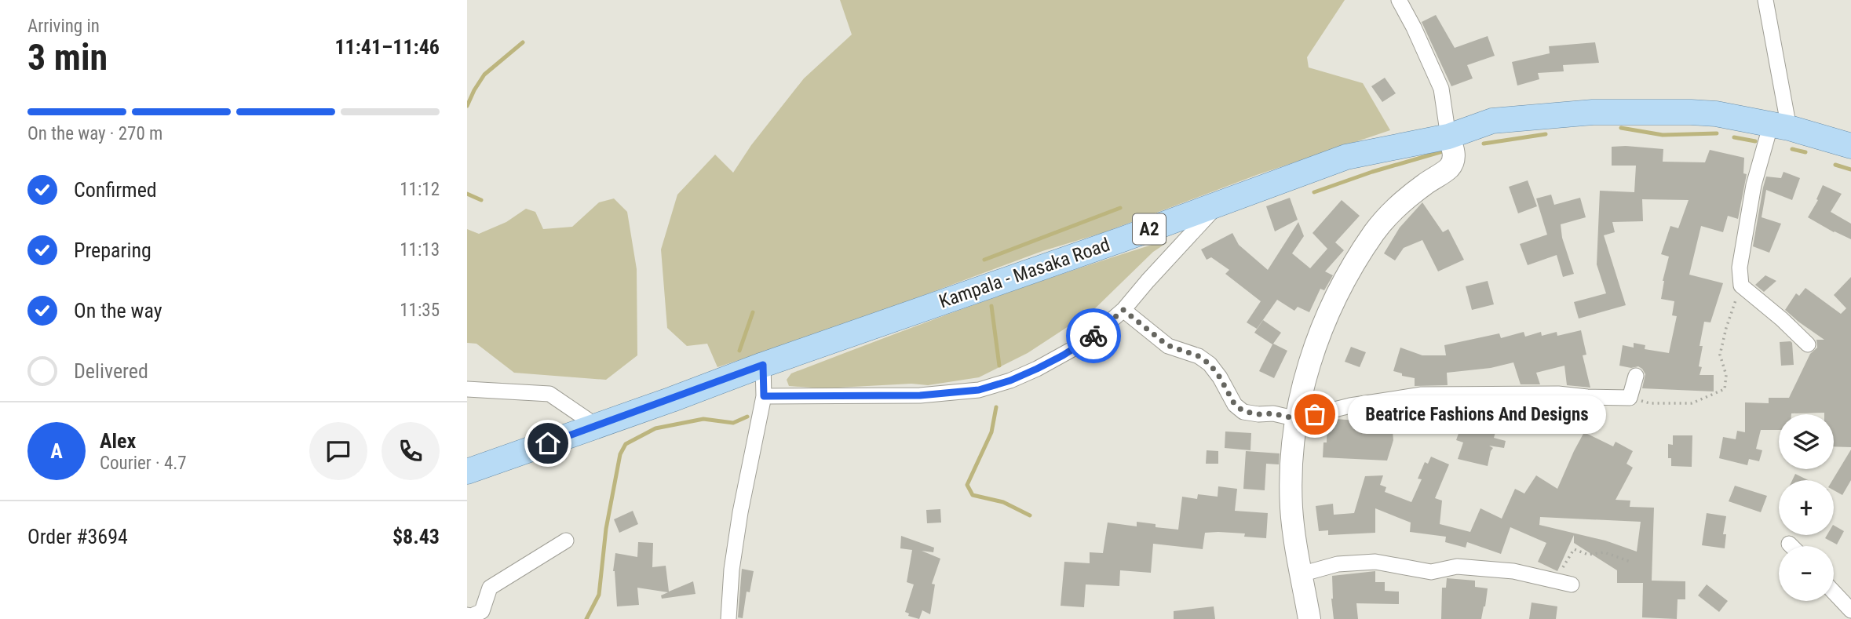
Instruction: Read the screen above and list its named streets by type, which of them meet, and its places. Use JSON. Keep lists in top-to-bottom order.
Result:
{
  "streets": {
    "main road": ["A2", "Kampala - Masaka Road"]
  },
  "places": ["Beatrice Fashions And Designs"],
  "page": {
    "heading": ["3 min", "Arriving in", "11:41–11:46"],
    "panel": [
      "Alex",
      "Courier · 4.7",
      "Order #3694",
      "$8.43"
    ],
    "bar": "On the way · 270 m",
    "list": [
      ["Confirmed", "11:12"],
      ["Preparing", "11:13"],
      ["On the way", "11:35"],
      "Delivered"
    ],
    "bubble": "Beatrice Fashions And Designs",
    "map_buttons": ["+", "−"],
    "round": "A"
  }
}
